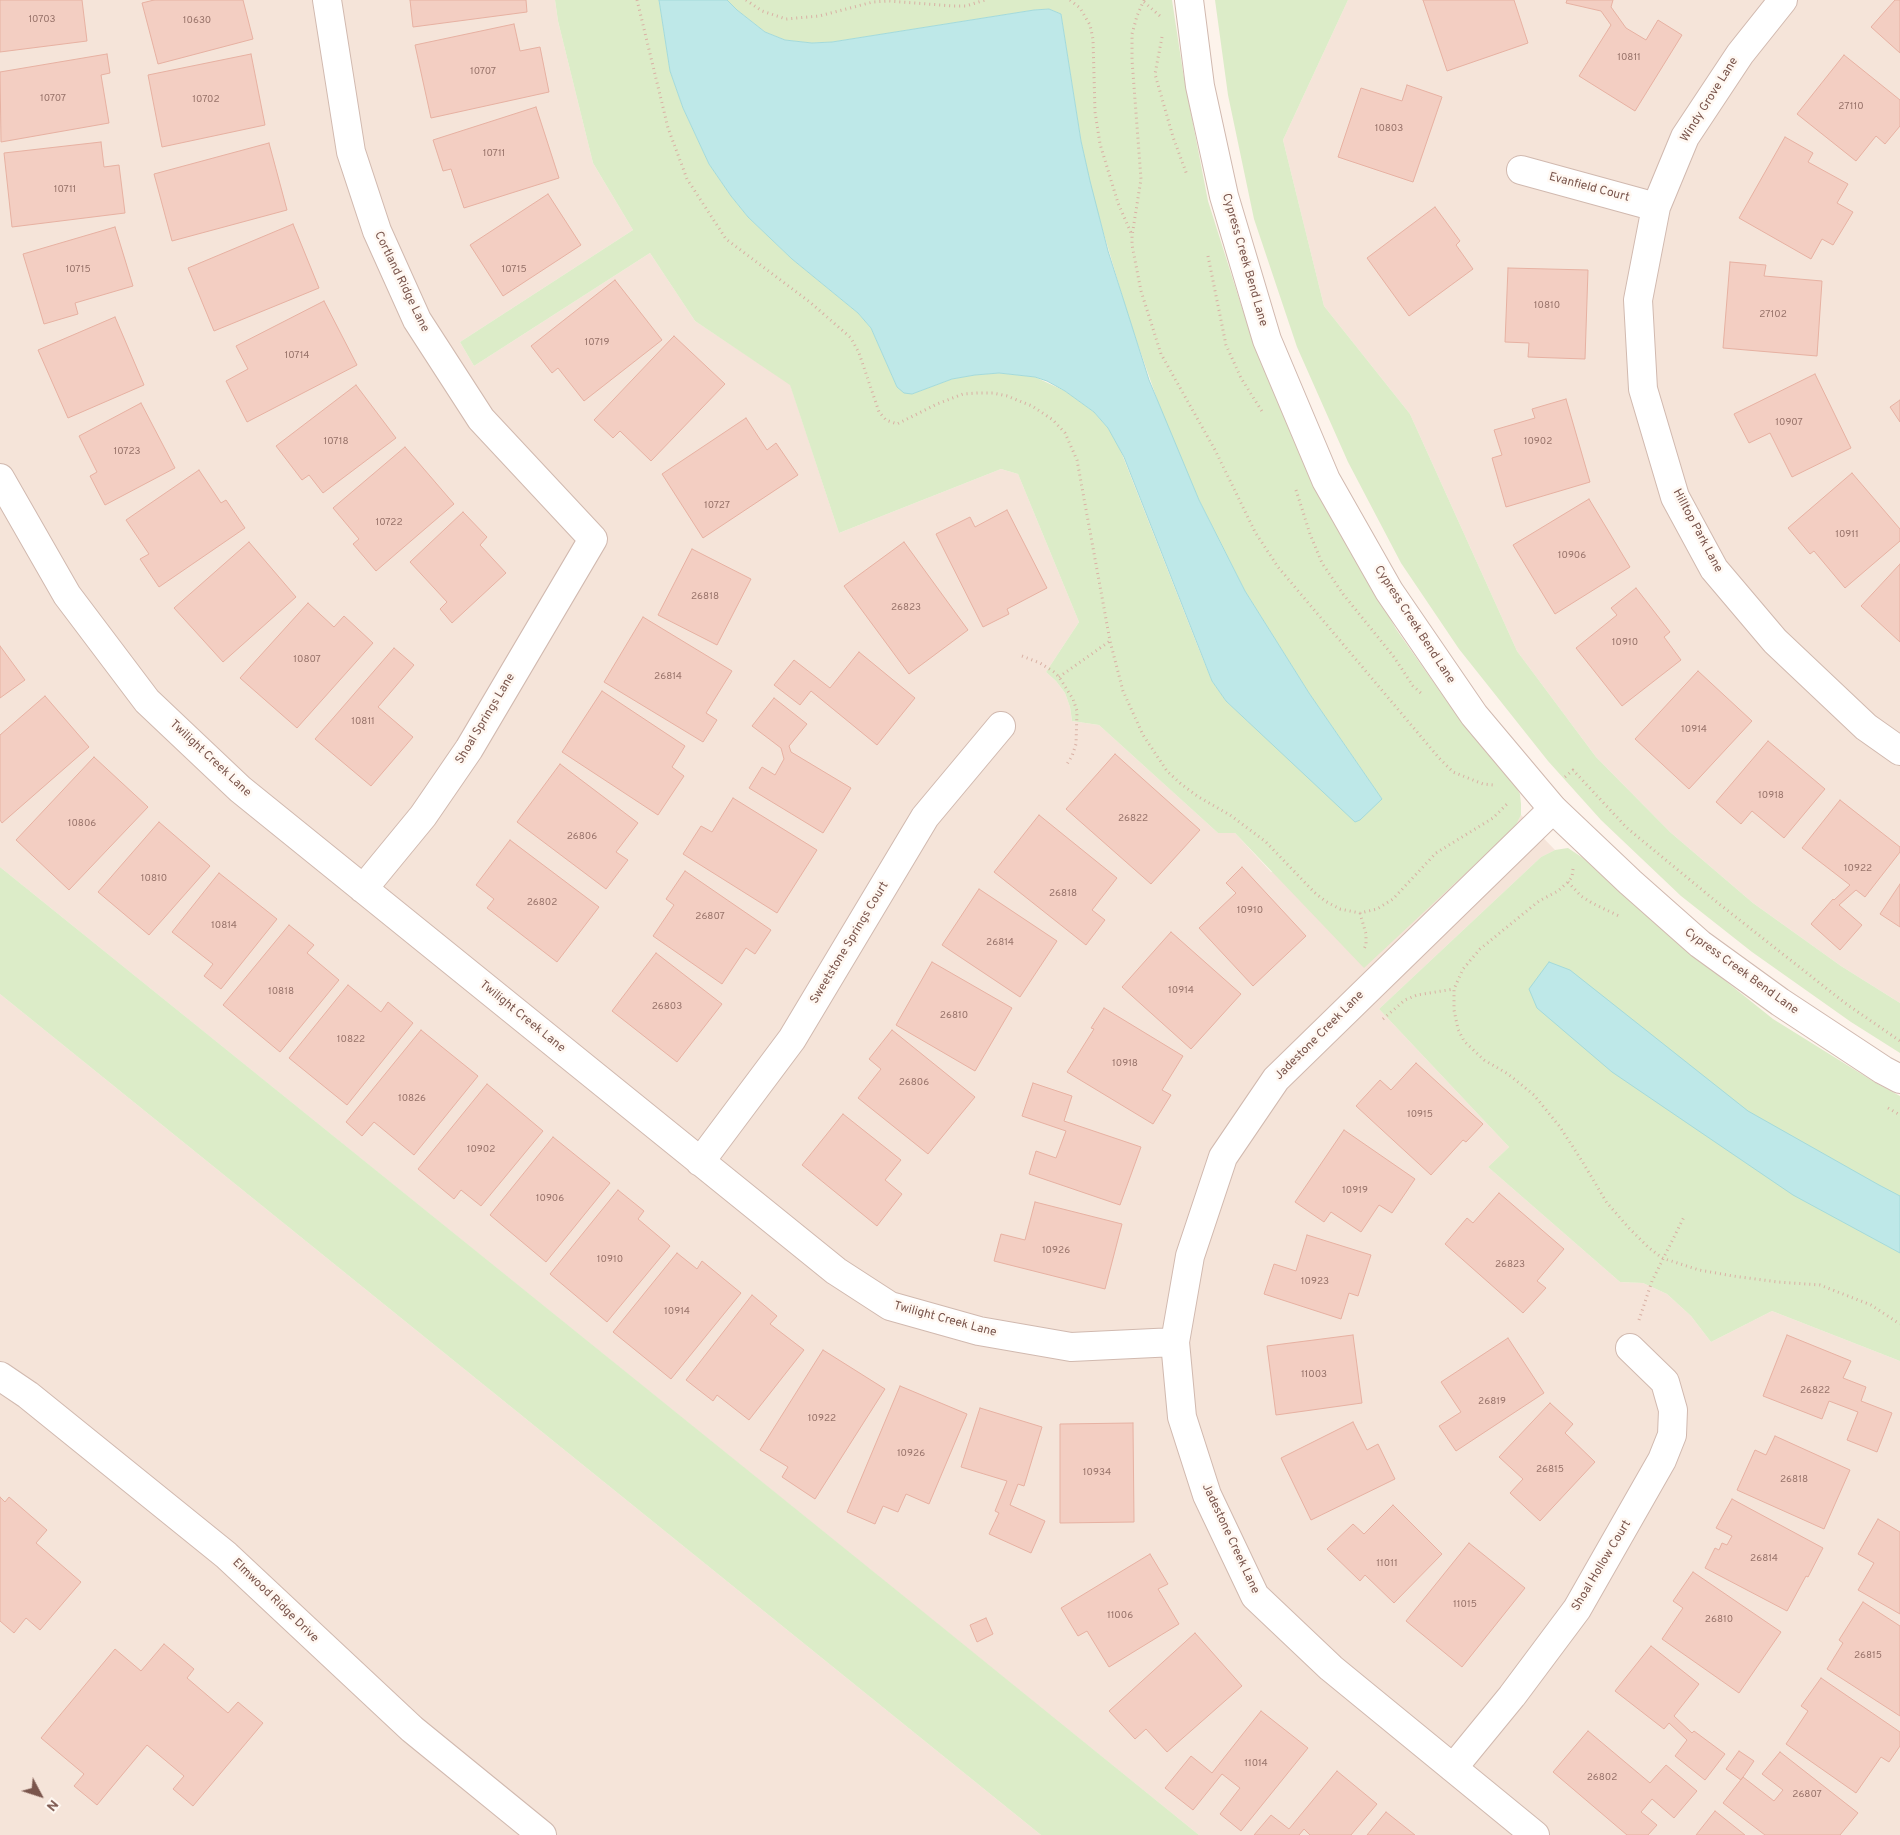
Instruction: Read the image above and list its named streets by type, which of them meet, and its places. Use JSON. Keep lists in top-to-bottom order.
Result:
{
  "streets": {
    "street": [
      "Windy Grove Lane",
      "Evanfield Court",
      "Cypress Creek Bend Lane",
      "Cortland Ridge Lane",
      "Hilltop Park Lane",
      "Shoal Springs Lane",
      "Twilight Creek Lane",
      "Sweetstone Springs Court",
      "Jadestone Creek Lane",
      "Shoal Hollow Court",
      "Elmwood Ridge Drive"
    ]
  },
  "crossings": [
    ["Windy Grove Lane", "Evanfield Court"],
    ["Windy Grove Lane", "Hilltop Park Lane"],
    ["Cypress Creek Bend Lane", "Jadestone Creek Lane"],
    ["Cortland Ridge Lane", "Shoal Springs Lane"],
    ["Shoal Springs Lane", "Twilight Creek Lane"],
    ["Twilight Creek Lane", "Sweetstone Springs Court"],
    ["Twilight Creek Lane", "Jadestone Creek Lane"],
    ["Jadestone Creek Lane", "Shoal Hollow Court"]
  ],
  "house_numbers": [
    "10703",
    "10630",
    "10811",
    "10707",
    "10707",
    "10702",
    "27110",
    "10803",
    "10711",
    "10711",
    "10715",
    "10715",
    "10810",
    "27102",
    "10719",
    "10714",
    "10907",
    "10718",
    "10902",
    "10723",
    "10727",
    "10722",
    "10911",
    "10906",
    "26818",
    "26823",
    "10910",
    "10807",
    "26814",
    "10811",
    "10914",
    "10918",
    "26822",
    "10806",
    "26806",
    "10922",
    "10810",
    "26818",
    "26802",
    "10910",
    "26807",
    "10814",
    "26814",
    "10914",
    "10818",
    "26803",
    "26810",
    "10822",
    "10918",
    "26806",
    "10826",
    "10915",
    "10902",
    "10919",
    "10906",
    "10926",
    "10910",
    "26823",
    "10923",
    "10914",
    "11003",
    "26822",
    "26819",
    "10922",
    "10926",
    "26815",
    "10934",
    "26818",
    "26814",
    "11011",
    "11015",
    "11006",
    "26810",
    "26815",
    "11014",
    "26802",
    "26807"
  ],
  "north": "bottom right"
}
